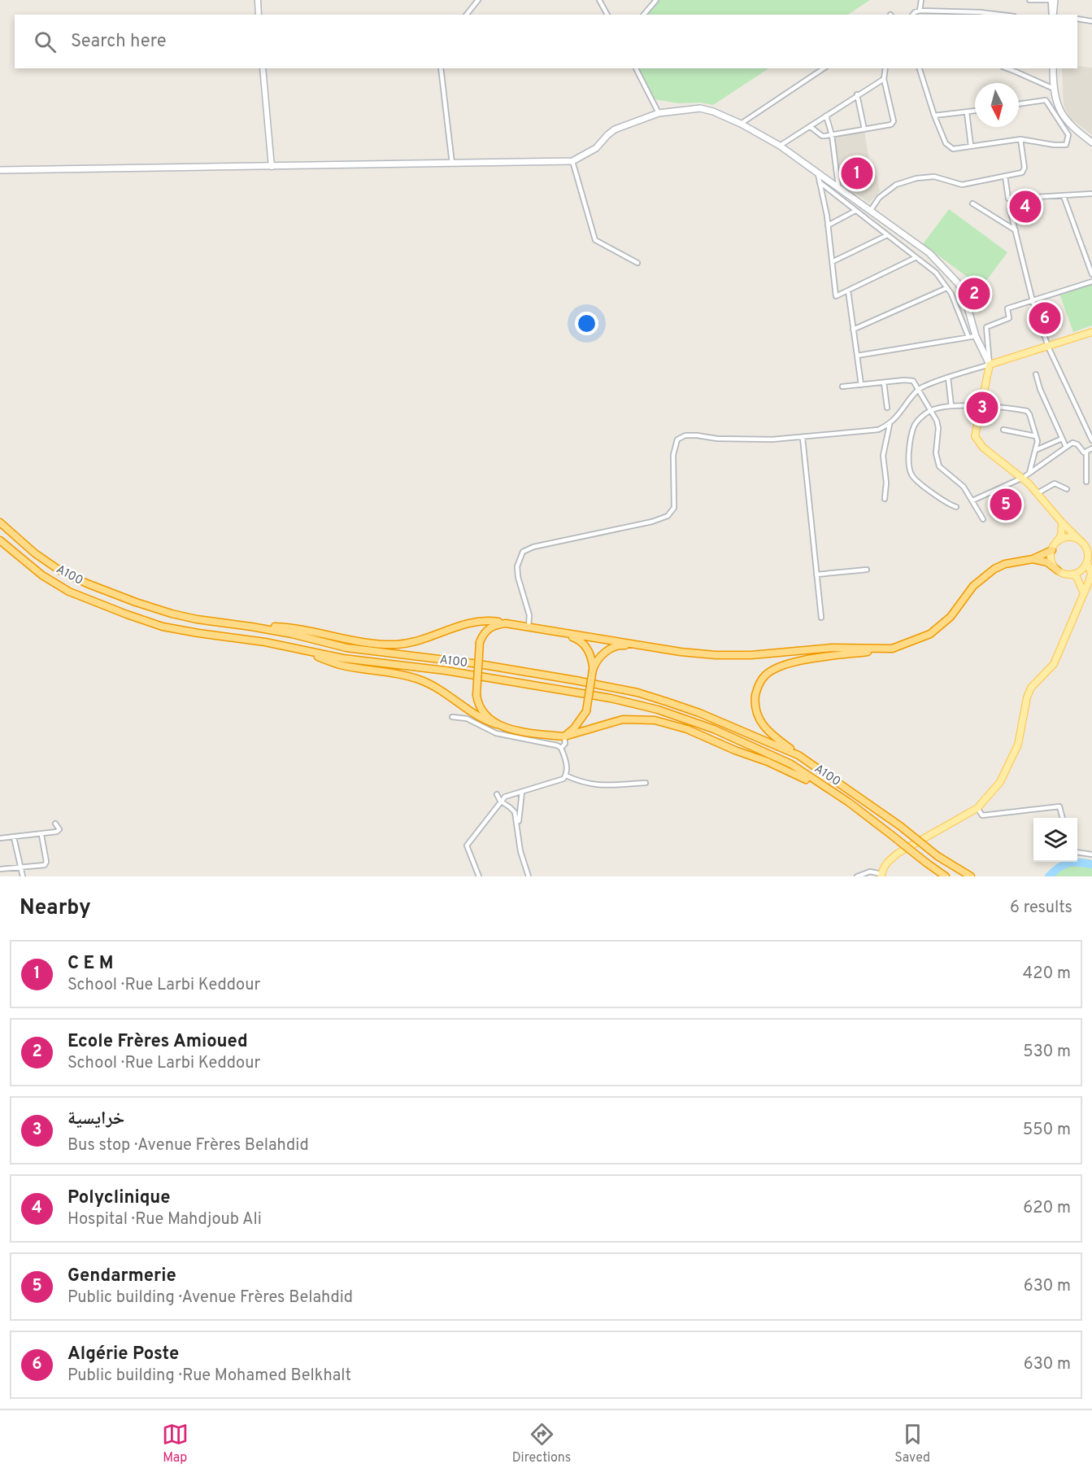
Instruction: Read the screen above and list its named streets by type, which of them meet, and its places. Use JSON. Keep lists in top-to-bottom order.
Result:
{
  "streets": {
    "highway": ["A100"]
  },
  "north": "bottom",
  "page": {
    "search": "Search here",
    "pins": [
      "1",
      "4",
      "2",
      "6",
      "3",
      "5"
    ],
    "heading": ["Nearby", "6 results"],
    "list": [
      {
        "mark": "1",
        "name": "C E M",
        "note": "School · Rue Larbi Keddour",
        "value": "420 m"
      },
      {
        "mark": "2",
        "name": "Ecole Frères Amioued",
        "note": "School · Rue Larbi Keddour",
        "value": "530 m"
      },
      {
        "mark": "3",
        "name": "خرايسية",
        "note": "Bus stop · Avenue Frères Belahdid",
        "value": "550 m"
      },
      {
        "mark": "4",
        "name": "Polyclinique",
        "note": "Hospital · Rue Mahdjoub Ali",
        "value": "620 m"
      },
      {
        "mark": "5",
        "name": "Gendarmerie",
        "note": "Public building · Avenue Frères Belahdid",
        "value": "630 m"
      },
      {
        "mark": "6",
        "name": "Algérie Poste",
        "note": "Public building · Rue Mohamed Belkhalt",
        "value": "630 m"
      }
    ],
    "nav": ["Map", "Directions", "Saved"]
  }
}
